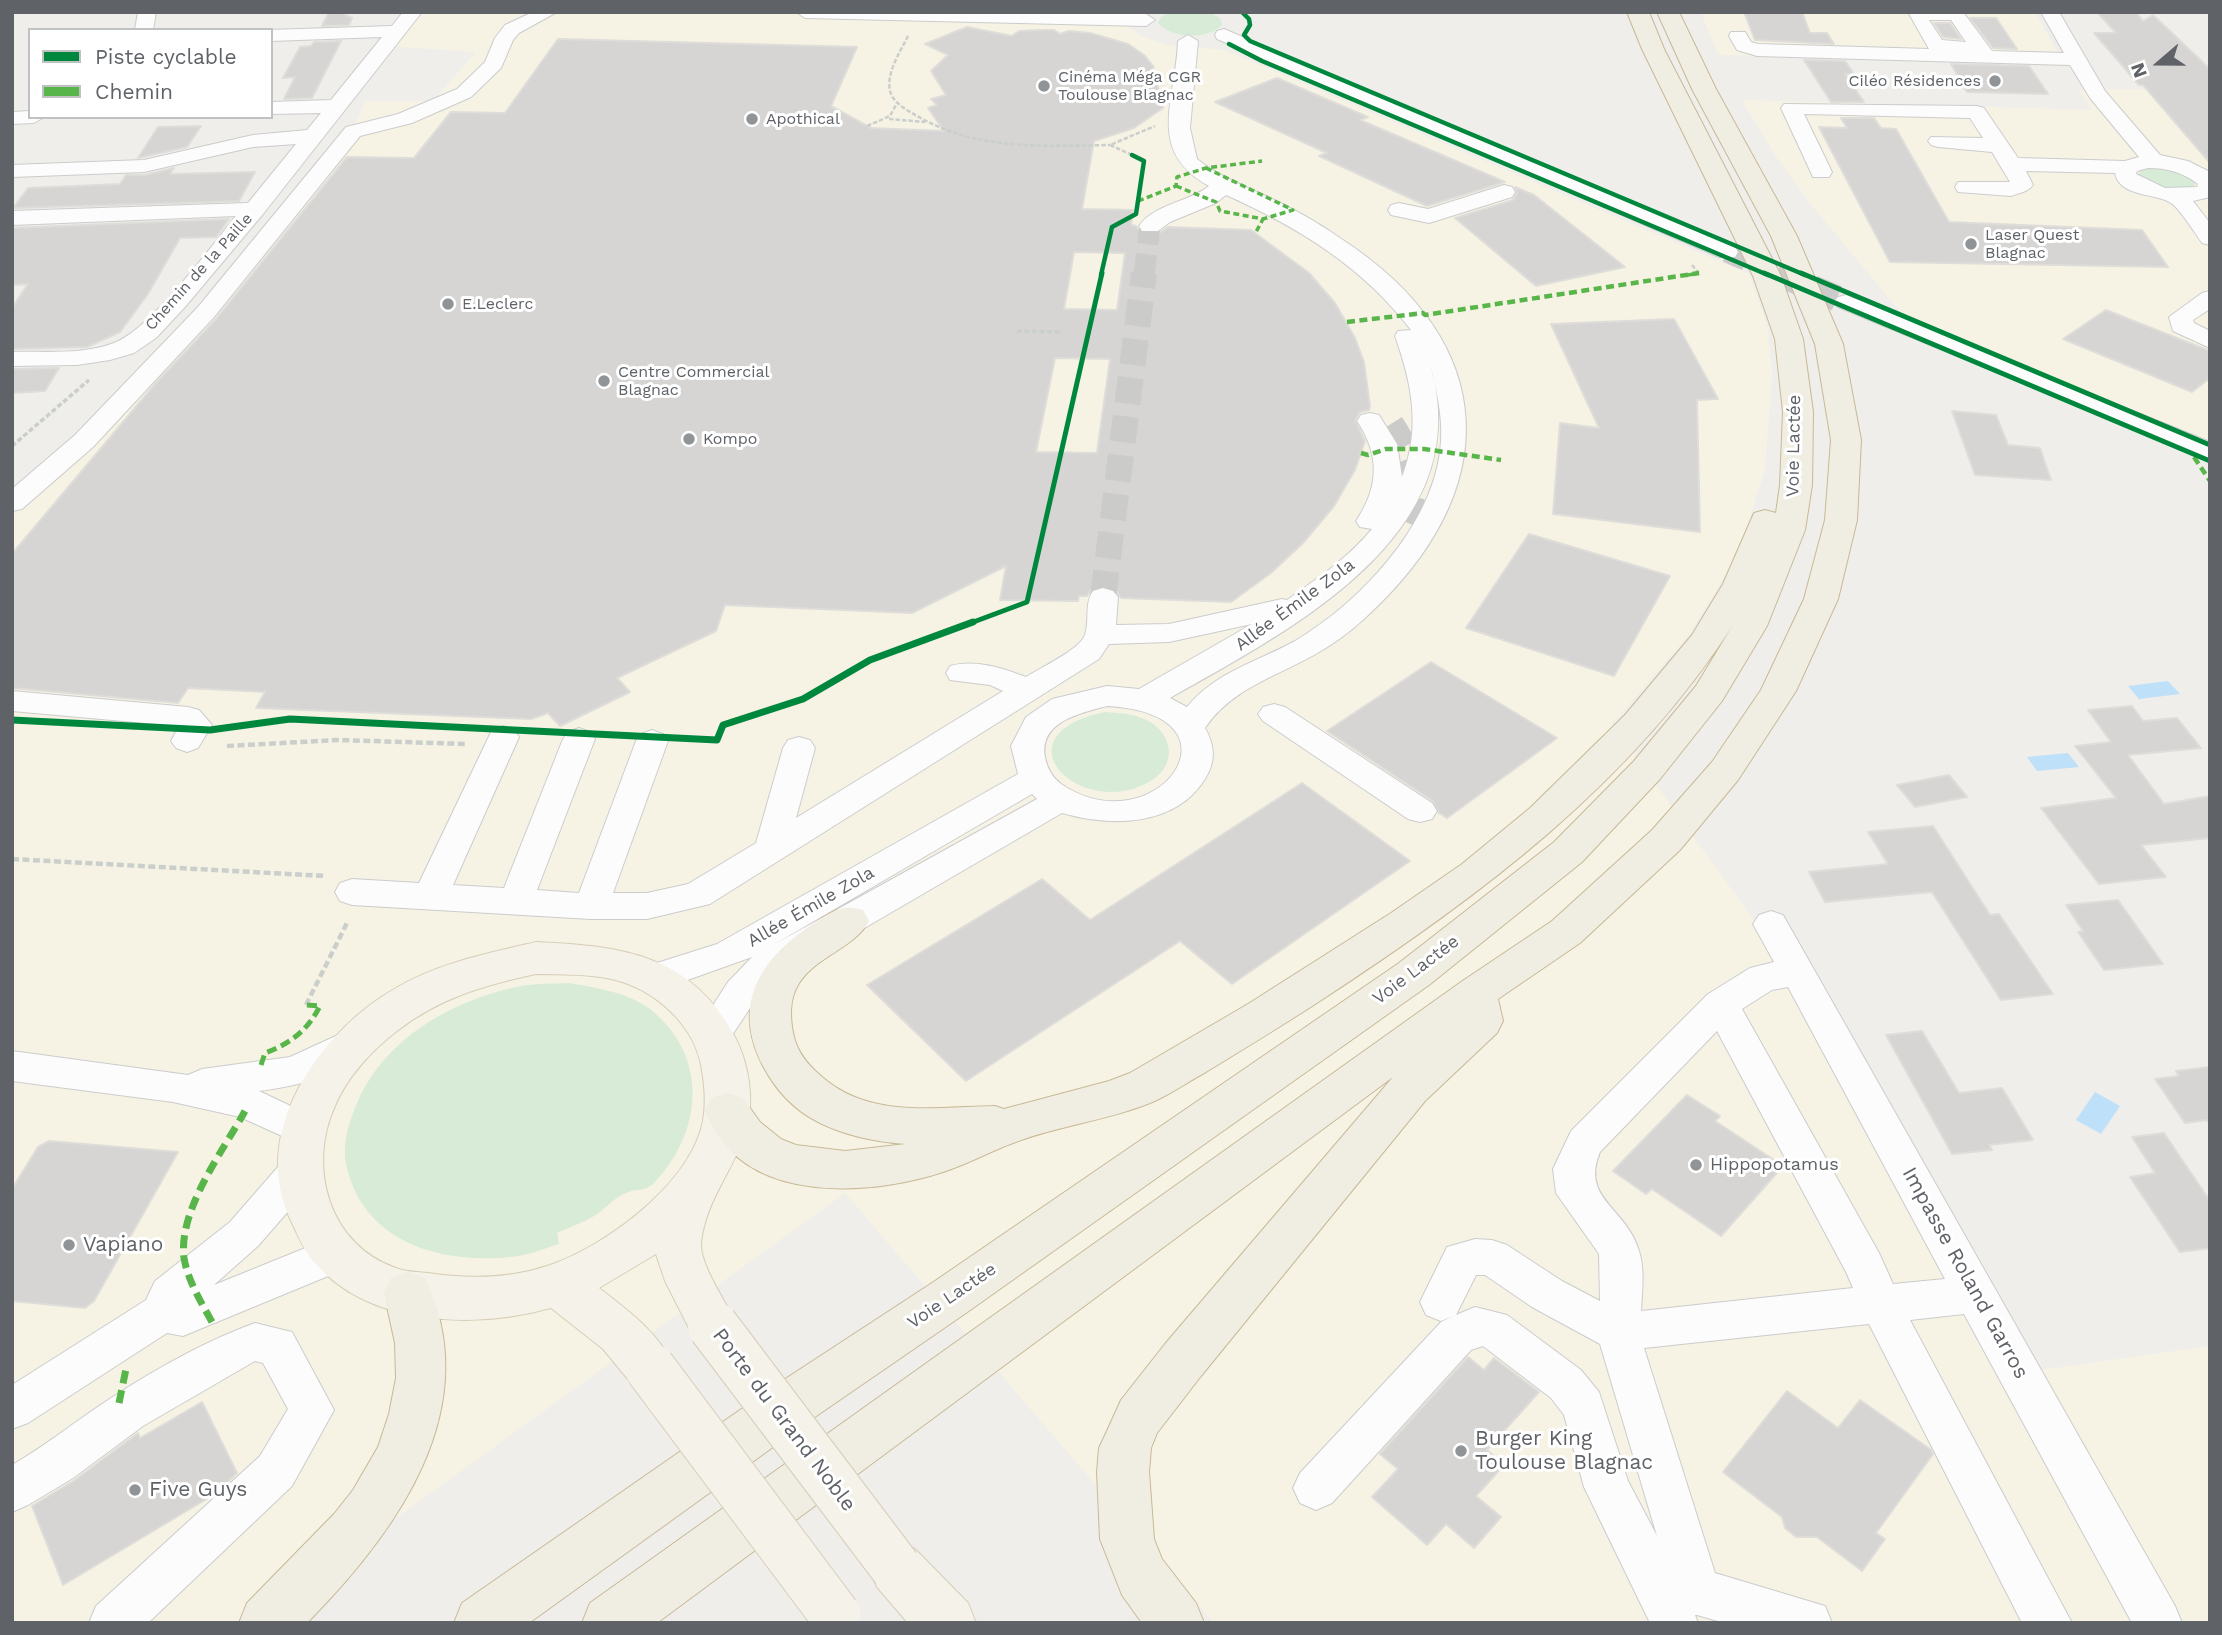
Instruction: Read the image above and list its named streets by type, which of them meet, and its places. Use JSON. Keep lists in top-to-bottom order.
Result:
{
  "streets": {
    "highway": ["Voie Lactée"],
    "main road": ["Porte du Grand Noble"],
    "street": ["Chemin de la Paille", "Allée Émile Zola", "Impasse Roland Garros"]
  },
  "crossings": [
    ["Allée Émile Zola", "Porte du Grand Noble"]
  ],
  "places": [
    "Ciléo Résidences",
    "Cinéma Méga CGR Toulouse Blagnac",
    "Apothical",
    "Laser Quest Blagnac",
    "E.Leclerc",
    "Centre Commercial Blagnac",
    "Kompo",
    "Hippopotamus",
    "Vapiano",
    "Burger King Toulouse Blagnac",
    "Five Guys"
  ],
  "legend": ["Piste cyclable", "Chemin"],
  "north": "left"
}
